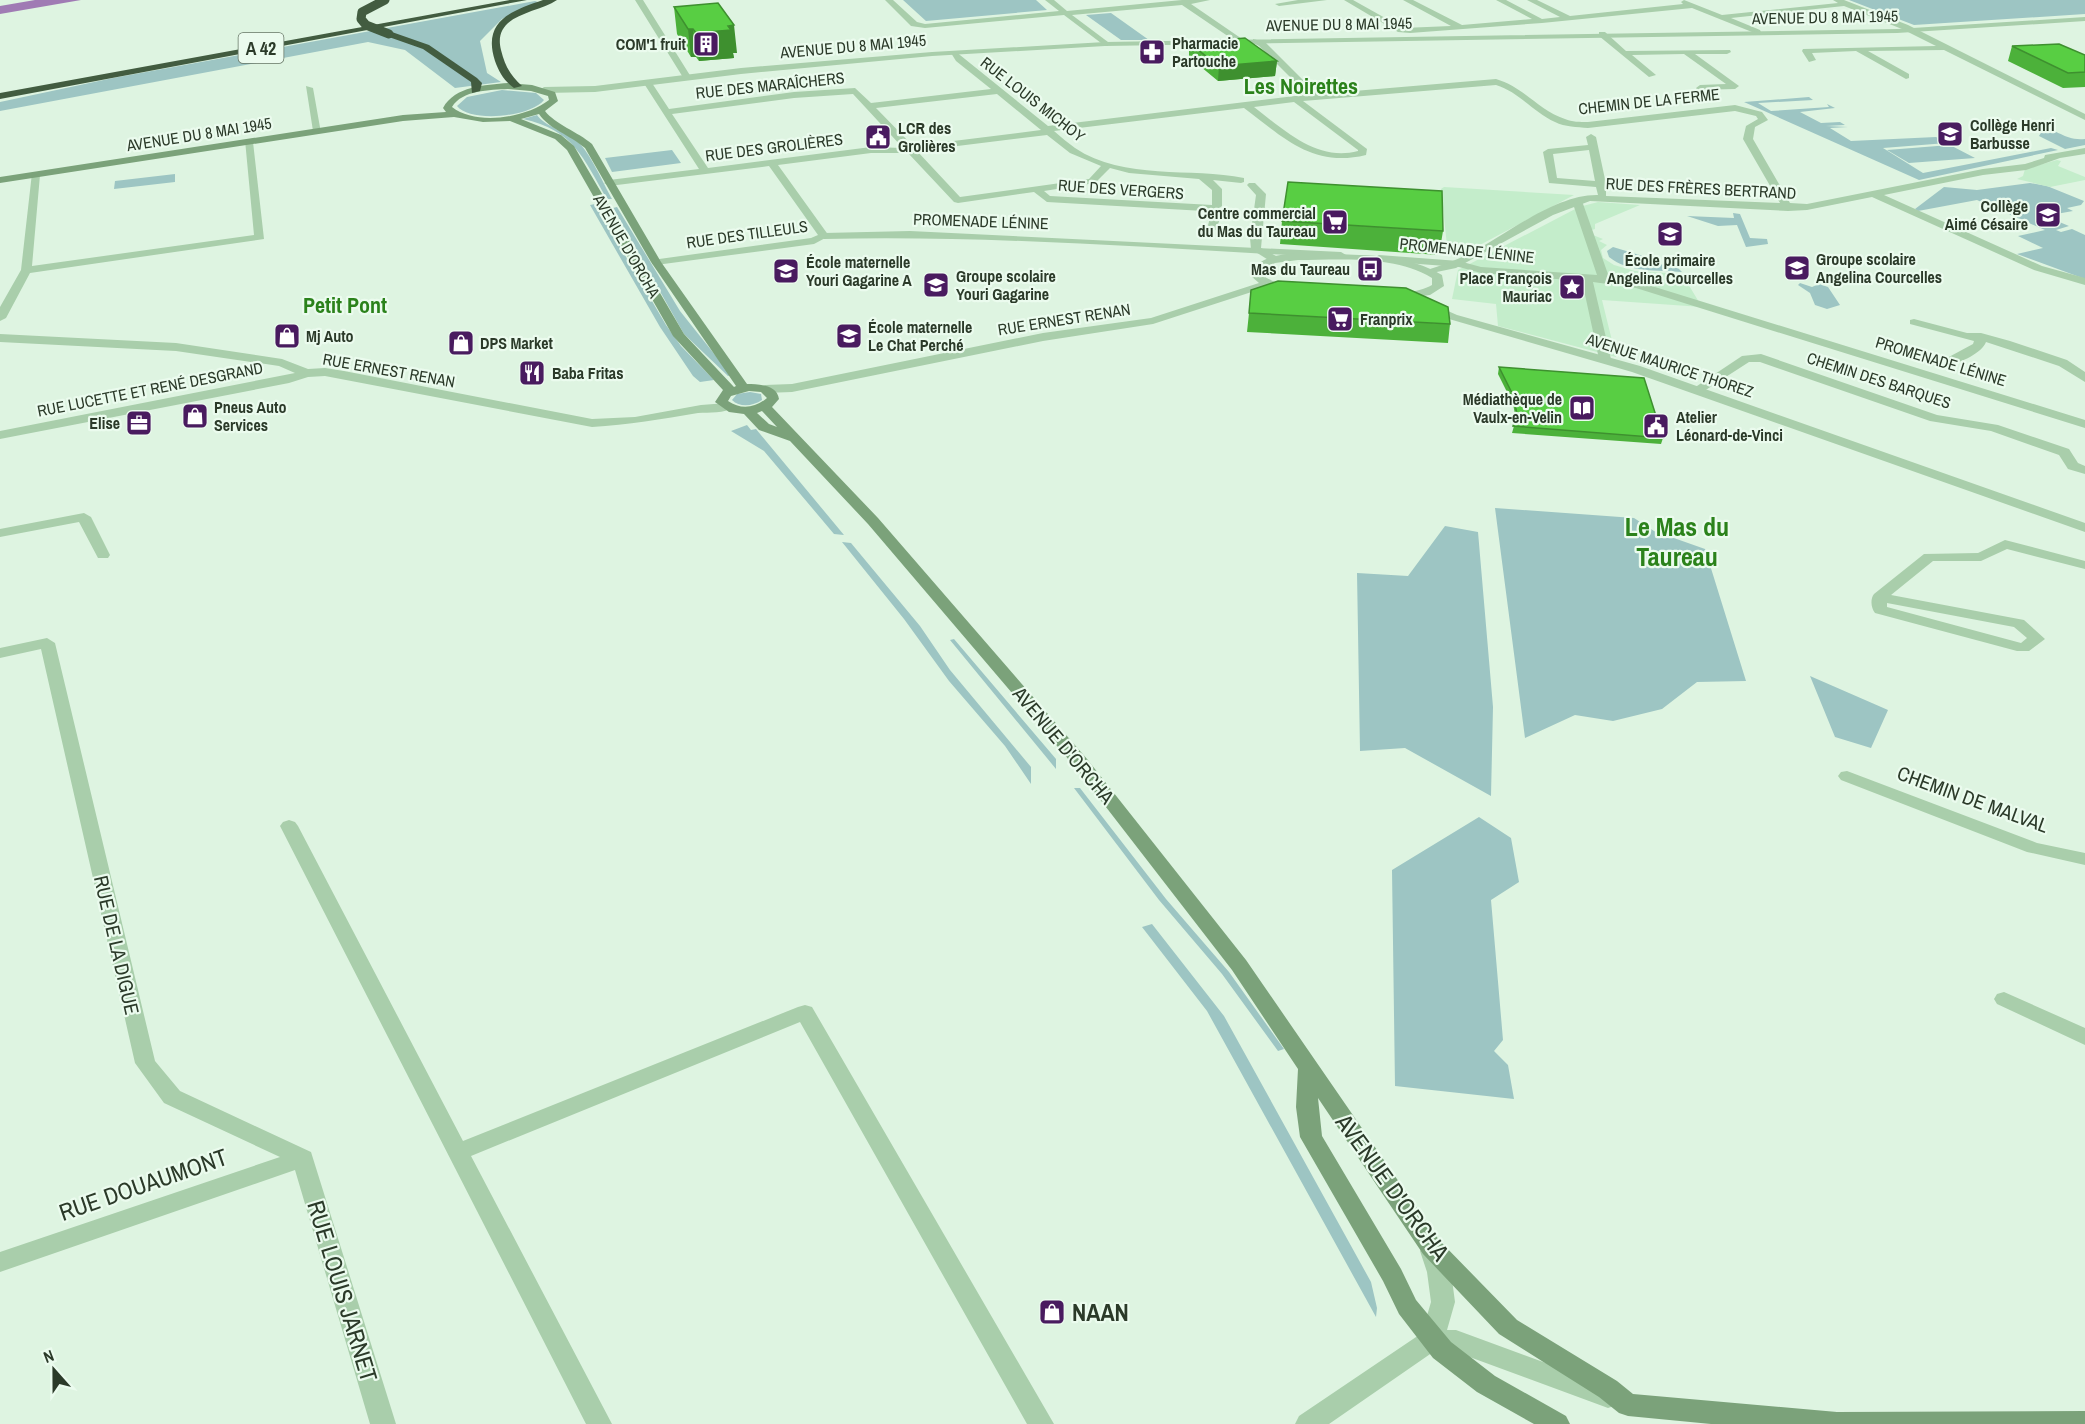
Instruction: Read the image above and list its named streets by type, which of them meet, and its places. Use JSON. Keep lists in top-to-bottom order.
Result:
{
  "streets": {
    "highway": ["A 42"],
    "main road": ["AVENUE DU 8 MAI 1945", "AVENUE D'ORCHA"],
    "street": [
      "RUE DES MARAÎCHERS",
      "RUE LOUIS MICHOY",
      "CHEMIN DE LA FERME",
      "RUE DES GROLIÈRES",
      "RUE DES FRÈRES BERTRAND",
      "RUE DES VERGERS",
      "PROMENADE LÉNINE",
      "RUE DES TILLEULS",
      "RUE ERNEST RENAN",
      "AVENUE MAURICE THOREZ",
      "CHEMIN DES BARQUES",
      "RUE LUCETTE ET RENÉ DESGRAND",
      "CHEMIN DE MALVAL",
      "RUE DE LA DIGUE",
      "RUE DOUAUMONT",
      "RUE LOUIS JARNET"
    ]
  },
  "crossings": [
    ["AVENUE DU 8 MAI 1945", "RUE LOUIS MICHOY"],
    ["AVENUE DU 8 MAI 1945", "AVENUE D'ORCHA"],
    ["RUE DES MARAÎCHERS", "RUE DES GROLIÈRES"],
    ["RUE DES MARAÎCHERS", "RUE DES VERGERS"],
    ["RUE LOUIS MICHOY", "CHEMIN DE LA FERME"],
    ["RUE LOUIS MICHOY", "RUE DES GROLIÈRES"],
    ["RUE LOUIS MICHOY", "RUE DES VERGERS"],
    ["RUE LOUIS MICHOY", "PROMENADE LÉNINE"],
    ["CHEMIN DE LA FERME", "RUE DES GROLIÈRES"],
    ["CHEMIN DE LA FERME", "RUE DES FRÈRES BERTRAND"],
    ["RUE DES GROLIÈRES", "RUE DES TILLEULS"],
    ["RUE DES GROLIÈRES", "AVENUE D'ORCHA"],
    ["RUE DES FRÈRES BERTRAND", "PROMENADE LÉNINE"],
    ["PROMENADE LÉNINE", "RUE DES TILLEULS"],
    ["RUE DES TILLEULS", "AVENUE D'ORCHA"],
    ["AVENUE D'ORCHA", "RUE ERNEST RENAN"],
    ["RUE ERNEST RENAN", "RUE LUCETTE ET RENÉ DESGRAND"],
    ["AVENUE MAURICE THOREZ", "CHEMIN DES BARQUES"],
    ["RUE DE LA DIGUE", "RUE DOUAUMONT"],
    ["RUE DE LA DIGUE", "RUE LOUIS JARNET"],
    ["RUE DOUAUMONT", "RUE LOUIS JARNET"]
  ],
  "districts": ["Les Noirettes", "Petit Pont", "Le Mas du Taureau"],
  "places": {
    "building": ["COM'1 fruit"],
    "pharmacy": ["Pharmacie Partouche"],
    "school or university": [
      "Collège Henri Barbusse",
      "Collège Aimé Césaire",
      "École primaire Angelina Courcelles",
      "Groupe scolaire Angelina Courcelles",
      "École maternelle Youri Gagarine A",
      "Groupe scolaire Youri Gagarine",
      "École maternelle Le Chat Perché"
    ],
    "public building": ["LCR des Grolières", "Atelier Léonard-de-Vinci"],
    "supermarket": ["Centre commercial du Mas du Taureau", "Franprix"],
    "bus stop": ["Mas du Taureau"],
    "place": ["Place François Mauriac"],
    "shop": [
      "Mj Auto",
      "DPS Market",
      "Pneus Auto Services",
      "NAAN"
    ],
    "restaurant": ["Baba Fritas"],
    "library": ["Médiathèque de Vaulx-en-Velin"],
    "office": ["Elise"]
  },
  "north": "top"
}
